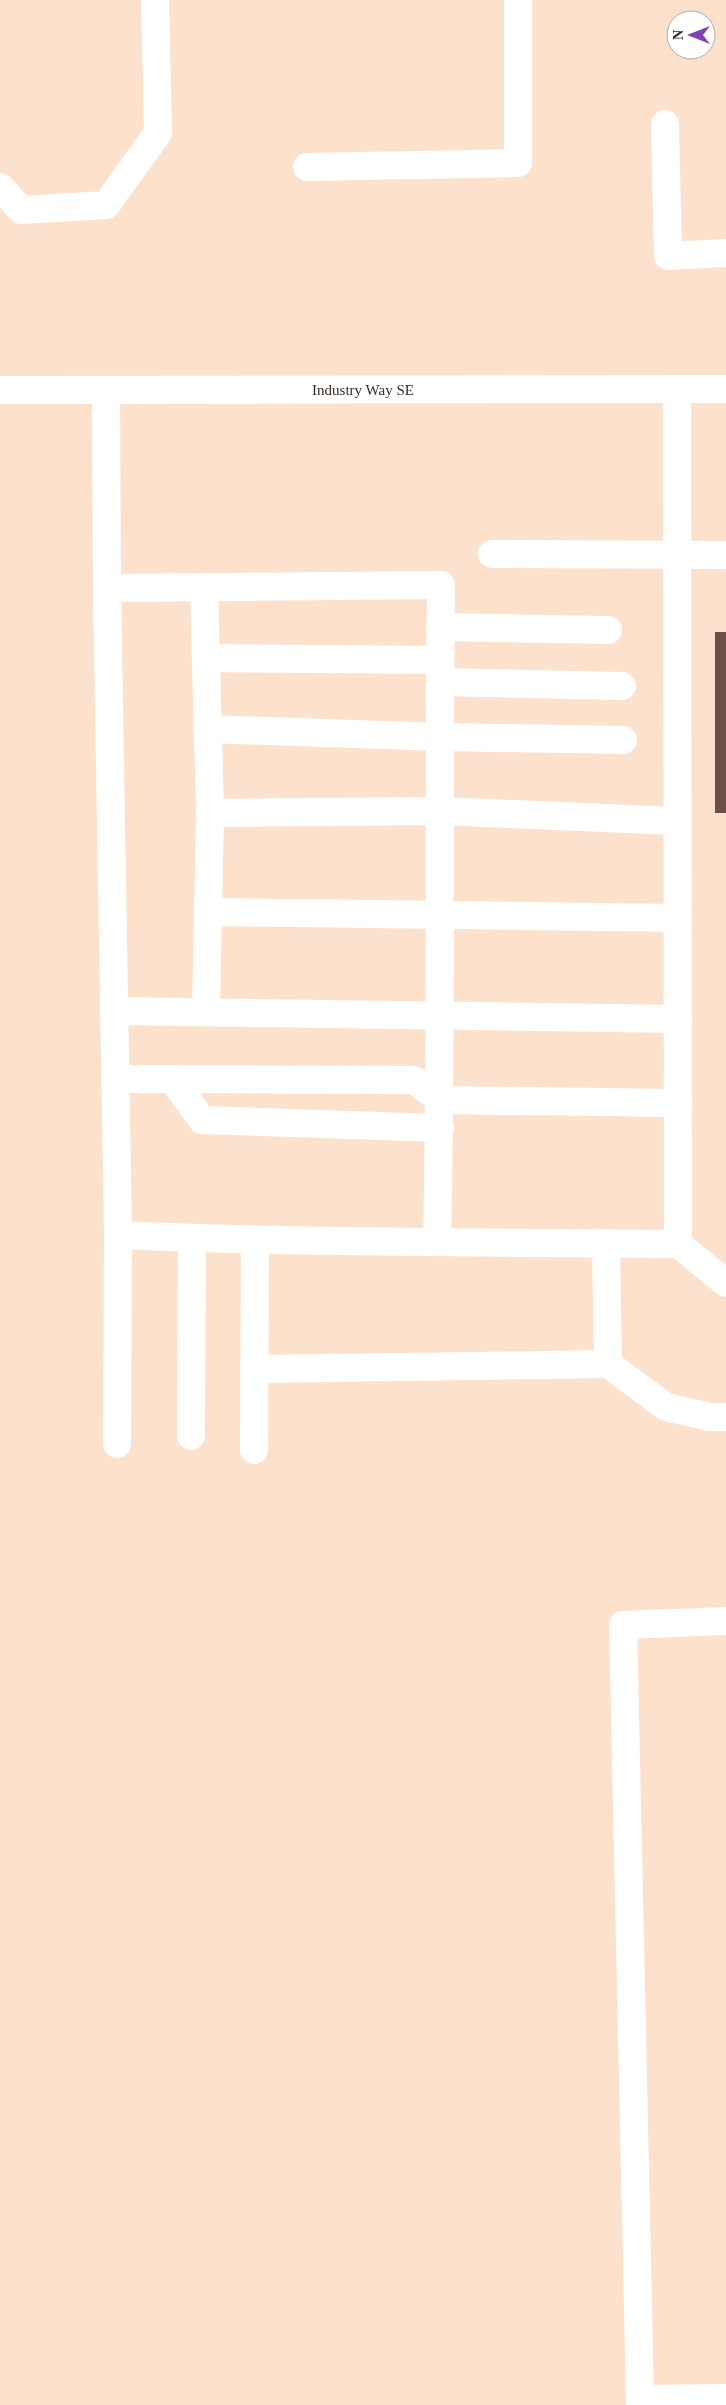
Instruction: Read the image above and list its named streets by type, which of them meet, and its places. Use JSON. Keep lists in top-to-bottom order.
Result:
{
  "streets": {
    "street": ["Industry Way SE"]
  },
  "north": "left"
}
